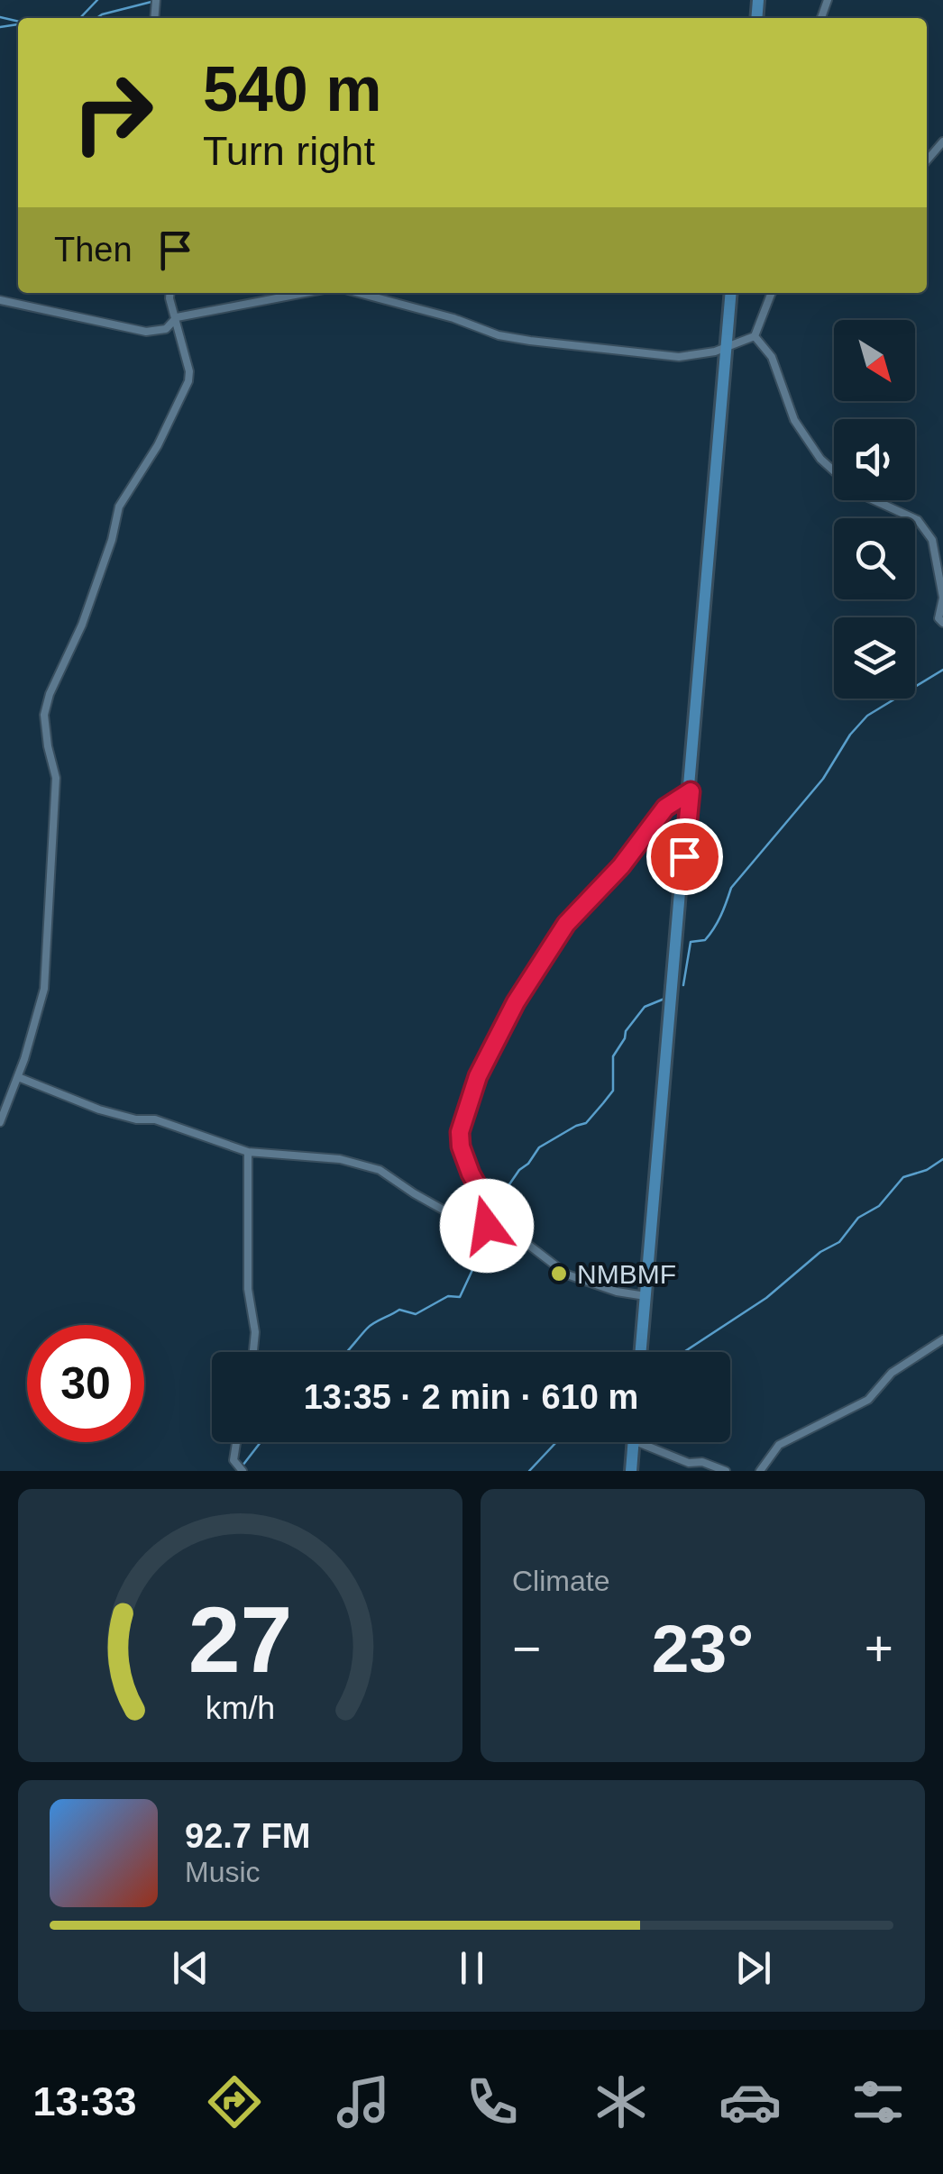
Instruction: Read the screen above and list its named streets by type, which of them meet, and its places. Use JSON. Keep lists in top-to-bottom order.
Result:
{
  "places": ["NMBMF"],
  "north": "bottom right",
  "page": {
    "turn": ["540 m", "Turn right"],
    "then": "Then",
    "limit": "30",
    "trip": "13:35 · 2 min · 610 m",
    "tile": "Climate",
    "heat": ["−", "23°", "+"],
    "song": ["92.7 FM", "Music"],
    "tabs": "13:33",
    "gauge": ["27", "km/h"]
  }
}
